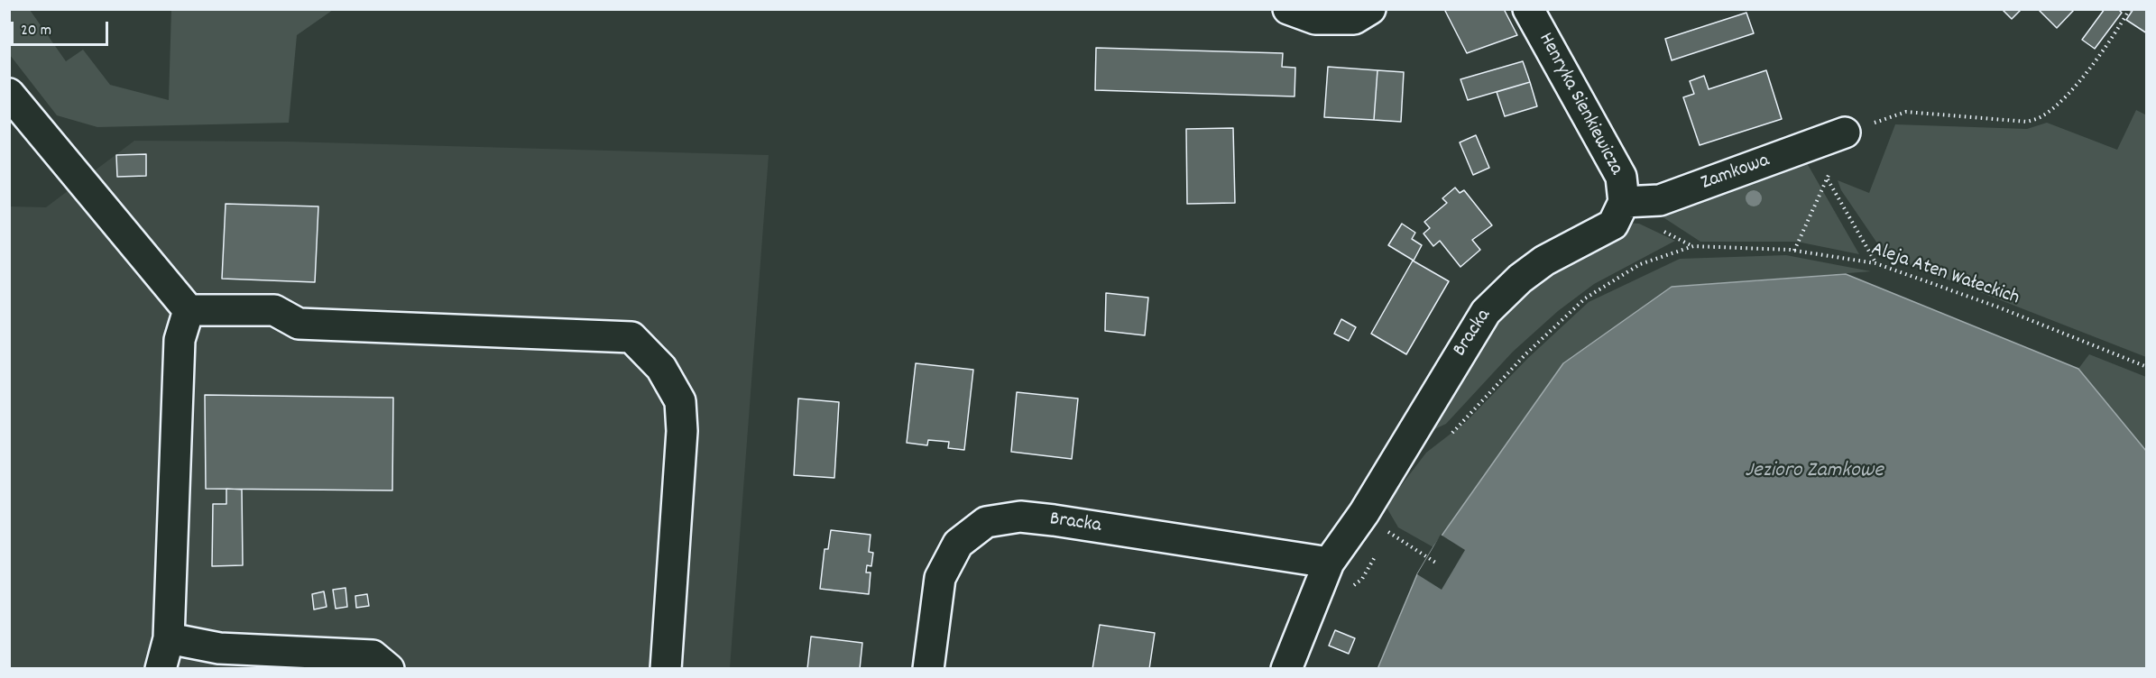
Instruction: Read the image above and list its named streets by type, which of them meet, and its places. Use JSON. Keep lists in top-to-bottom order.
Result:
{
  "streets": {
    "street": ["Henryka Sienkiewicza", "Zamkowa", "Bracka"],
    "path": ["Aleja Aten Wałeckich"]
  },
  "crossings": [
    ["Henryka Sienkiewicza", "Zamkowa"],
    ["Henryka Sienkiewicza", "Bracka"],
    ["Zamkowa", "Bracka"]
  ],
  "water": ["Jezioro Zamkowe"],
  "scale_bar": "20 m"
}
